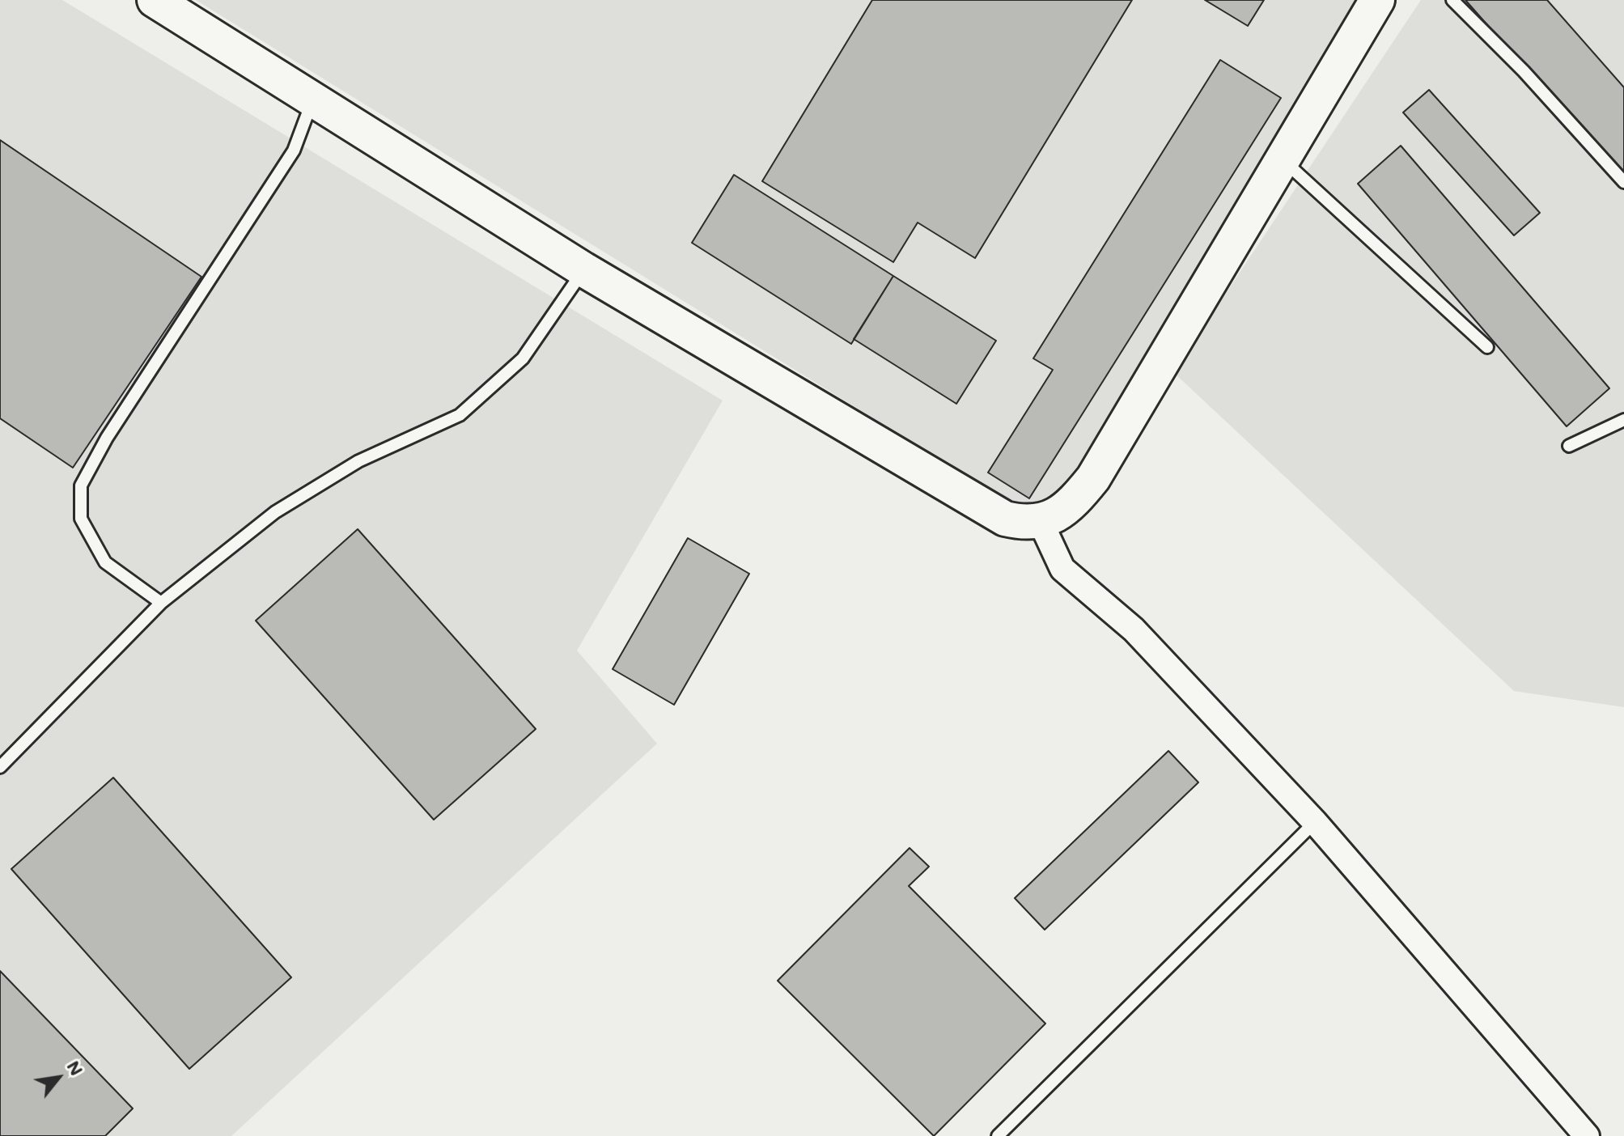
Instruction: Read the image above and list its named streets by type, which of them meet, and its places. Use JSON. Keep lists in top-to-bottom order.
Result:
{
  "north": "top right"
}
